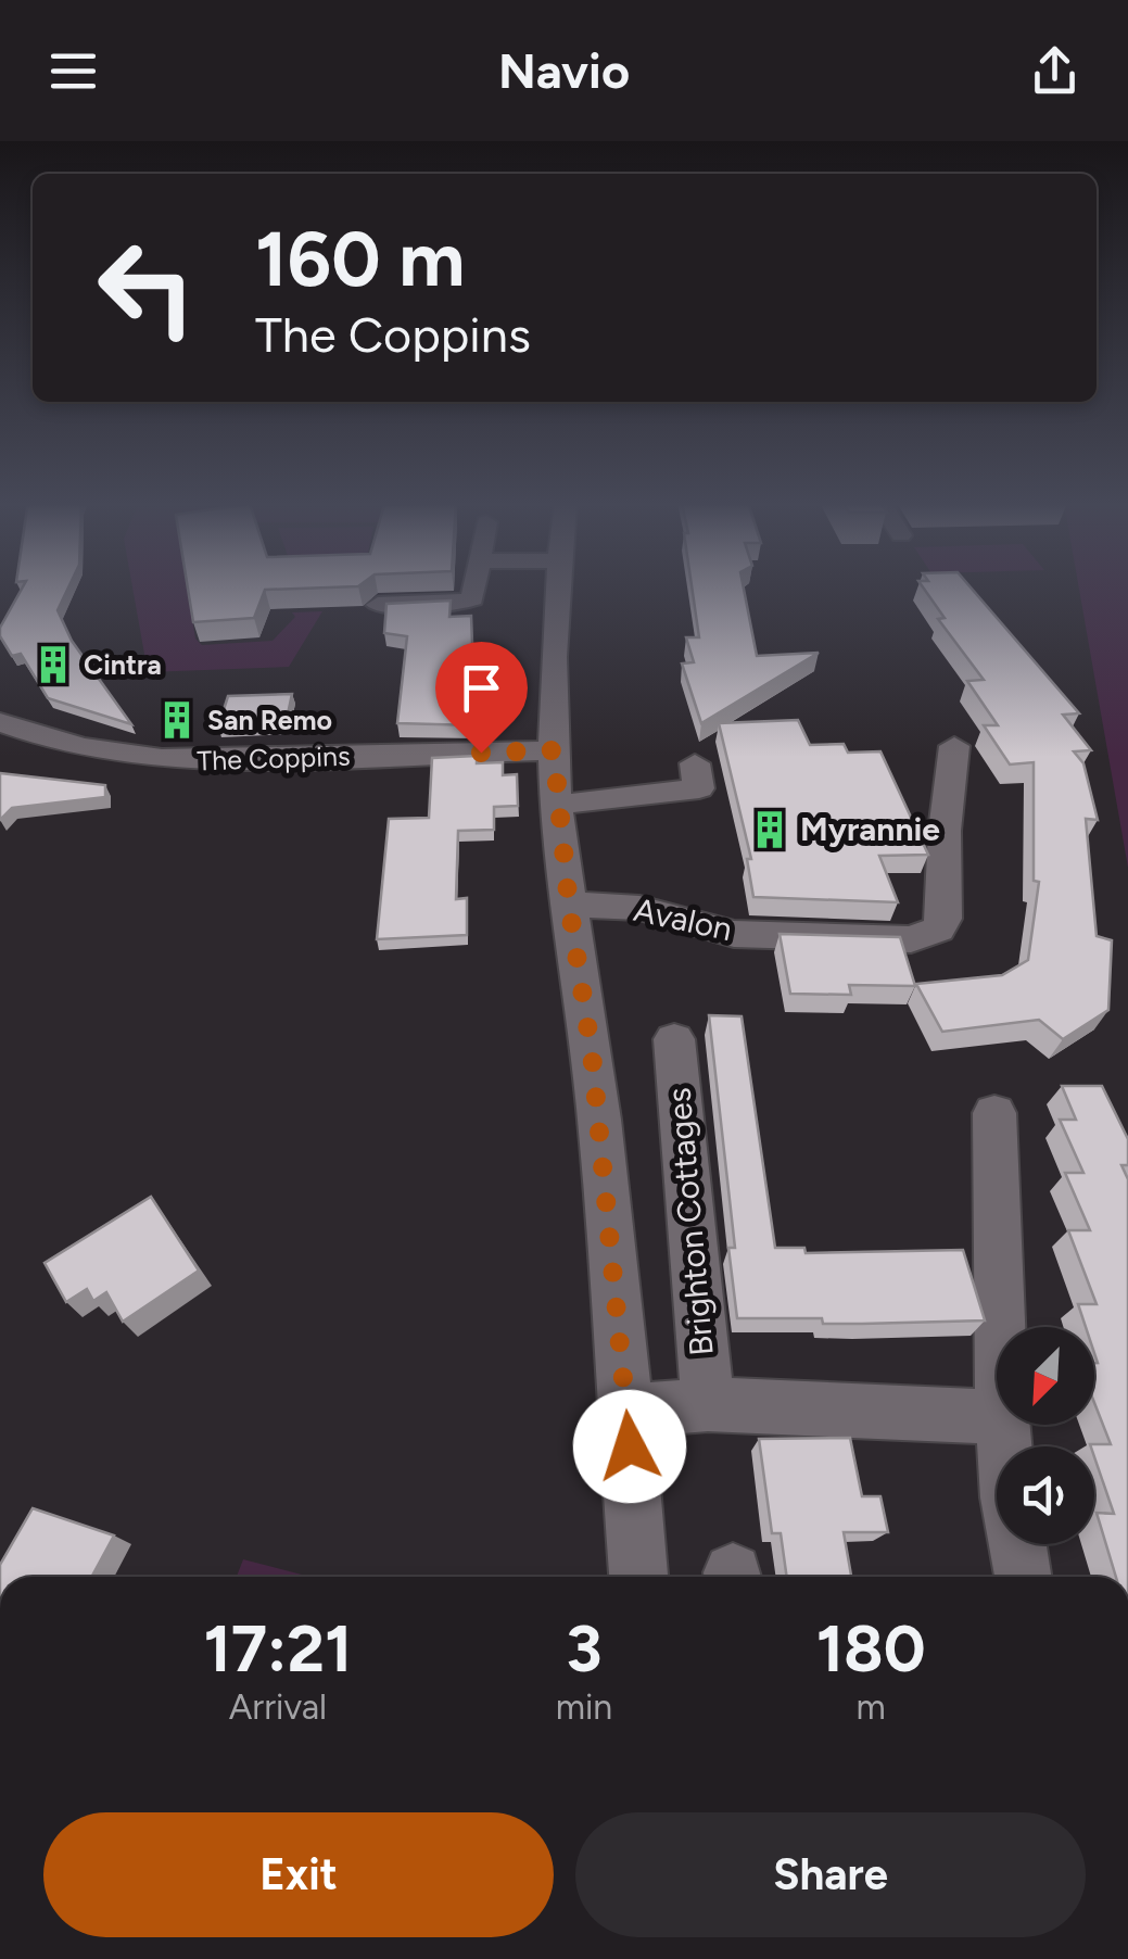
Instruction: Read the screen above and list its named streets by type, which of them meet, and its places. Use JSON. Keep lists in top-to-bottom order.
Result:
{
  "streets": {
    "street": ["The Coppins", "Avalon", "Brighton Cottages"]
  },
  "places": {
    "building": ["Cintra", "San Remo", "Myrannie"]
  },
  "north": "bottom left",
  "page": {
    "header": "Navio",
    "turn": ["160 m", "The Coppins"],
    "eta": [
      "17:21",
      "Arrival",
      "3",
      "min",
      "180",
      "m"
    ],
    "buttons": ["Exit", "Share"]
  }
}
